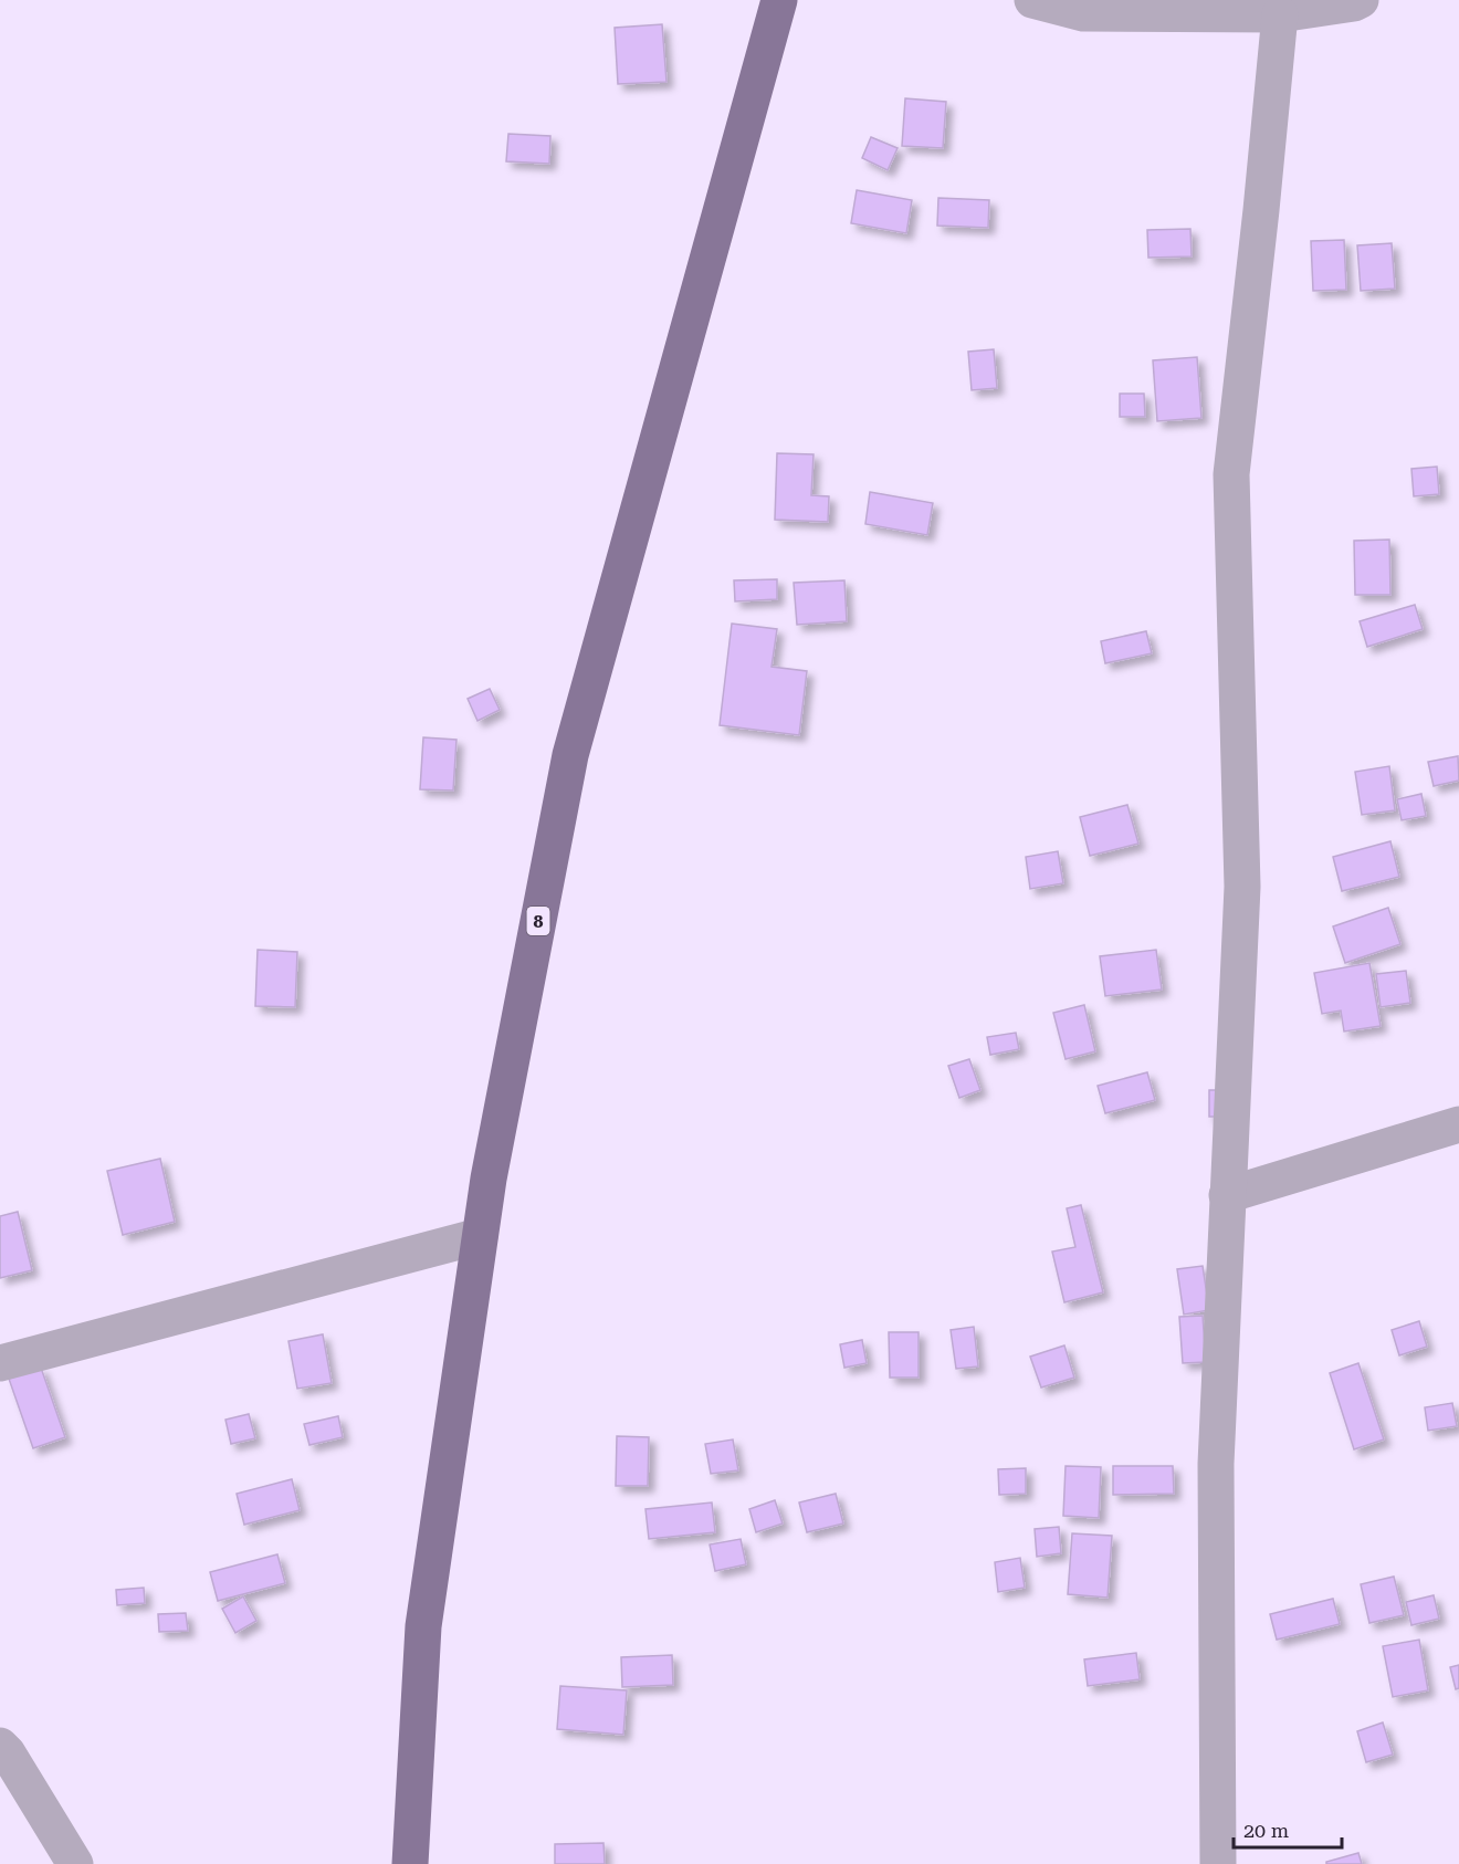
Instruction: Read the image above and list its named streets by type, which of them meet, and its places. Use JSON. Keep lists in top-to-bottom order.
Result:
{
  "streets": {
    "main road": ["8"]
  },
  "scale_bar": "20 m"
}
